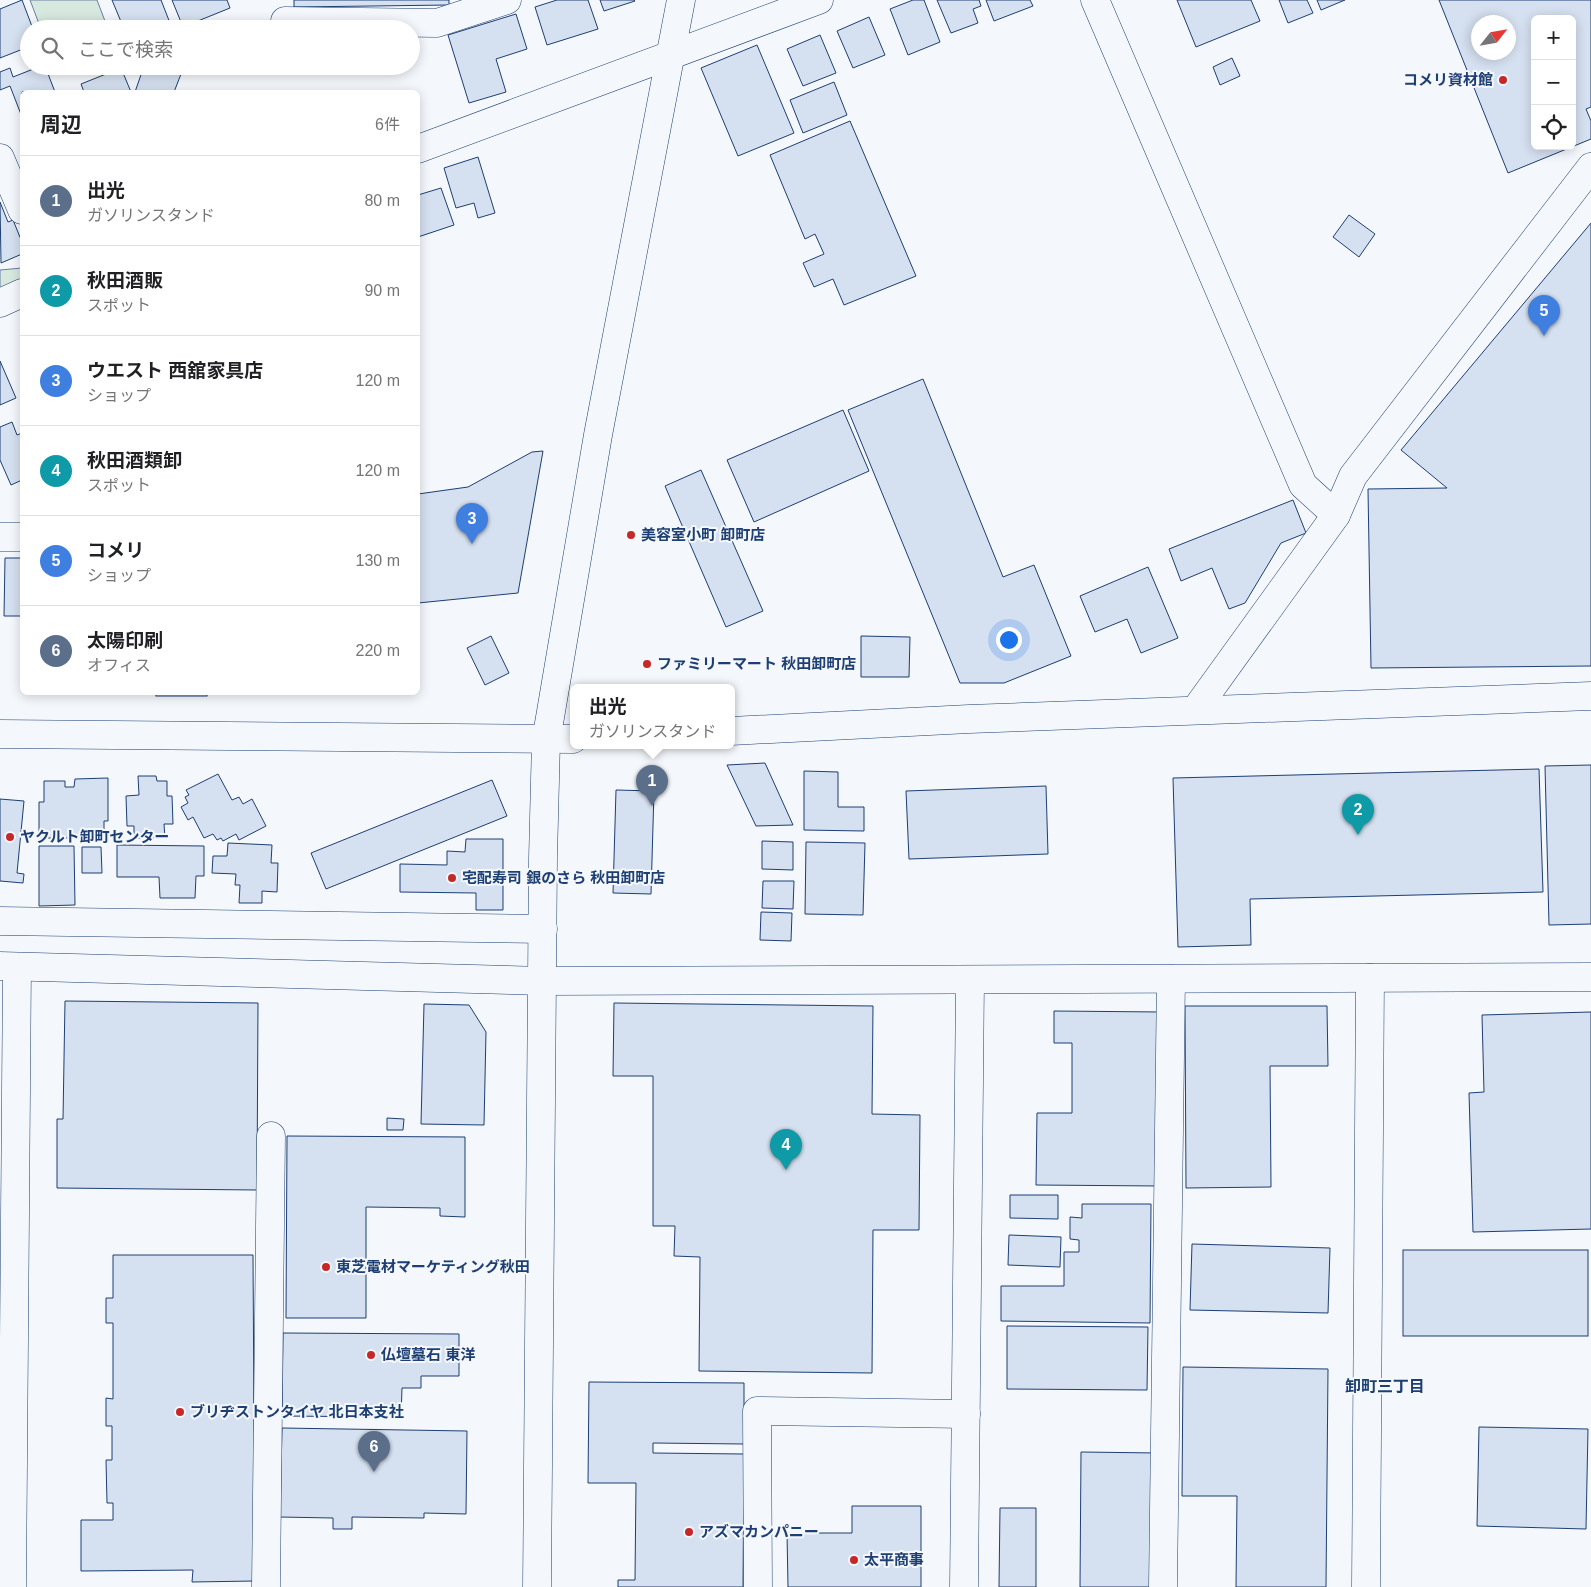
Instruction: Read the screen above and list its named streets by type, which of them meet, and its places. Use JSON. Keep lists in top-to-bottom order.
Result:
{
  "districts": ["卸町三丁目"],
  "places": [
    "コメリ資材館",
    "美容室小町 卸町店",
    "ファミリーマート 秋田卸町店",
    "ヤクルト卸町センター",
    "宅配寿司 銀のさら 秋田卸町店",
    "東芝電材マーケティング秋田",
    "仏壇墓石 東洋",
    "ブリヂストンタイヤ 北日本支社",
    "アズマカンパニー",
    "太平商事"
  ],
  "north": "top right",
  "page": {
    "map_buttons": ["+", "−"],
    "search": "ここで検索",
    "heading": ["周辺", "6件"],
    "list": [
      {
        "mark": "1",
        "name": "出光",
        "note": "ガソリンスタンド",
        "value": "80 m"
      },
      {
        "mark": "2",
        "name": "秋田酒販",
        "note": "スポット",
        "value": "90 m"
      },
      {
        "mark": "3",
        "name": "ウエスト 西舘家具店",
        "note": "ショップ",
        "value": "120 m"
      },
      {
        "mark": "4",
        "name": "秋田酒類卸",
        "note": "スポット",
        "value": "120 m"
      },
      {
        "mark": "5",
        "name": "コメリ",
        "note": "ショップ",
        "value": "130 m"
      },
      {
        "mark": "6",
        "name": "太陽印刷",
        "note": "オフィス",
        "value": "220 m"
      }
    ],
    "pins": [
      "5",
      "3",
      "1",
      "2",
      "4",
      "6"
    ],
    "popup": ["出光", "ガソリンスタンド"]
  }
}
